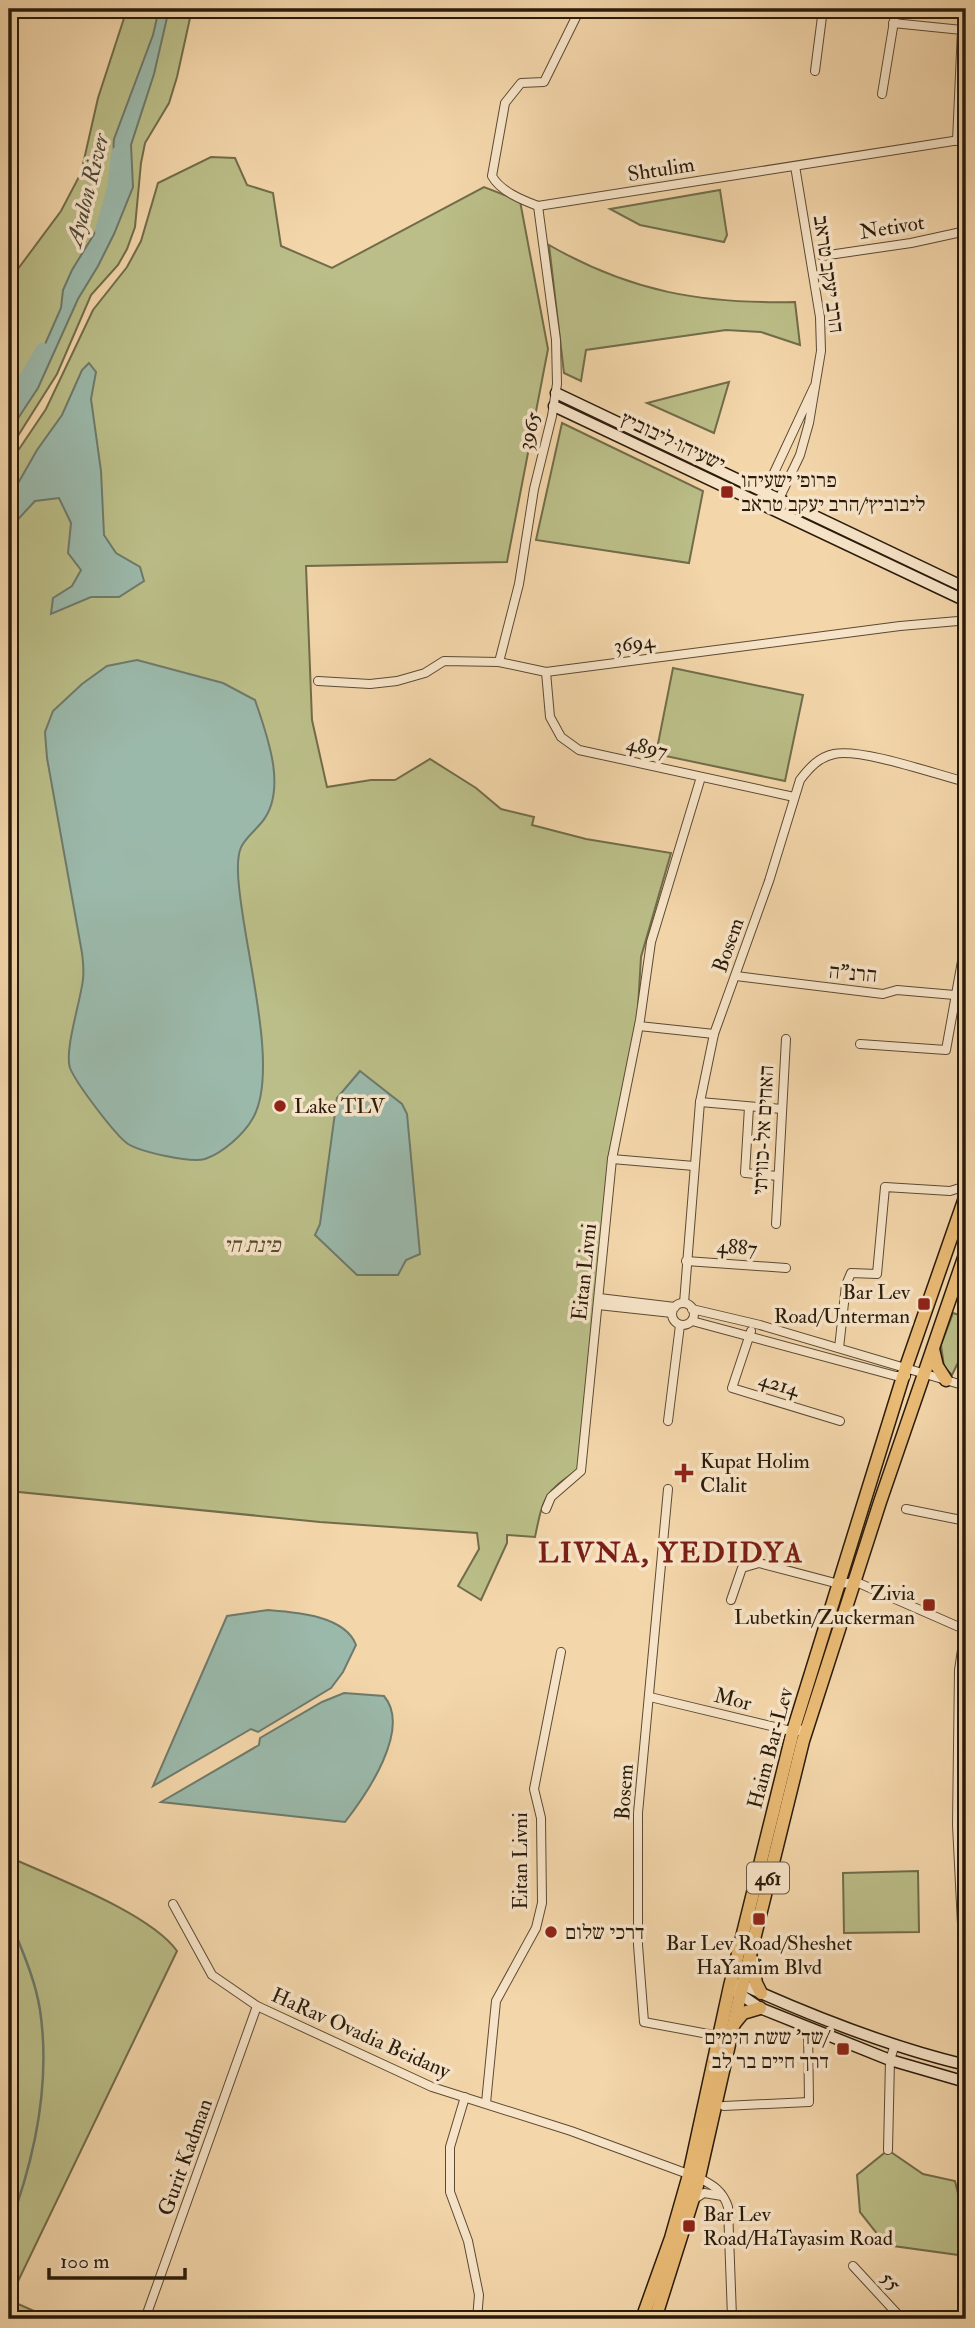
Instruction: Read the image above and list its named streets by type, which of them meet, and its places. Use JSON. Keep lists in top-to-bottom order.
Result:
{
  "streets": {
    "main road": ["Haim Bar-Lev", "461"],
    "street": [
      "Shtulim",
      "Netivot",
      "הרב יעקב טראב",
      "3965",
      "ישעיהו ליבוביץ",
      "3694",
      "4897",
      "Bosem",
      "הרנ\"ה",
      "האחים אל-כוויתי",
      "4887",
      "Eitan Livni",
      "4214",
      "Mor",
      "HaRav Ovadia Beidany",
      "Gurit Kadman",
      "55"
    ]
  },
  "crossings": [
    ["Shtulim", "הרב יעקב טראב"],
    ["Shtulim", "3965"],
    ["הרב יעקב טראב", "ישעיהו ליבוביץ"],
    ["3965", "ישעיהו ליבוביץ"],
    ["3965", "3694"],
    ["3694", "4897"],
    ["4897", "Bosem"],
    ["4897", "Eitan Livni"],
    ["Bosem", "הרנ\"ה"],
    ["Bosem", "4887"],
    ["Bosem", "Mor"],
    ["Bosem", "Haim Bar-Lev"],
    ["Eitan Livni", "HaRav Ovadia Beidany"],
    ["Mor", "Haim Bar-Lev"],
    ["Haim Bar-Lev", "HaRav Ovadia Beidany"],
    ["HaRav Ovadia Beidany", "Gurit Kadman"]
  ],
  "districts": ["LIVNA, YEDIDYA"],
  "water": ["Ayalon River"],
  "parks": ["פינת חי"],
  "places": {
    "transit": [
      "פרופ׳ ישעיהו ליבוביץ׳/הרב יעקב טראב",
      "Bar Lev Road/Unterman",
      "Zivia Lubetkin/Zuckerman",
      "Bar Lev Road/Sheshet HaYamim Blvd",
      "שד' ששת הימים/ דרך חיים בר לב",
      "Bar Lev Road/HaTayasim Road"
    ],
    "other": ["Lake TLV", "דרכי שלום"],
    "health": ["Kupat Holim Clalit"]
  },
  "scale_bar": "100 m"
}
